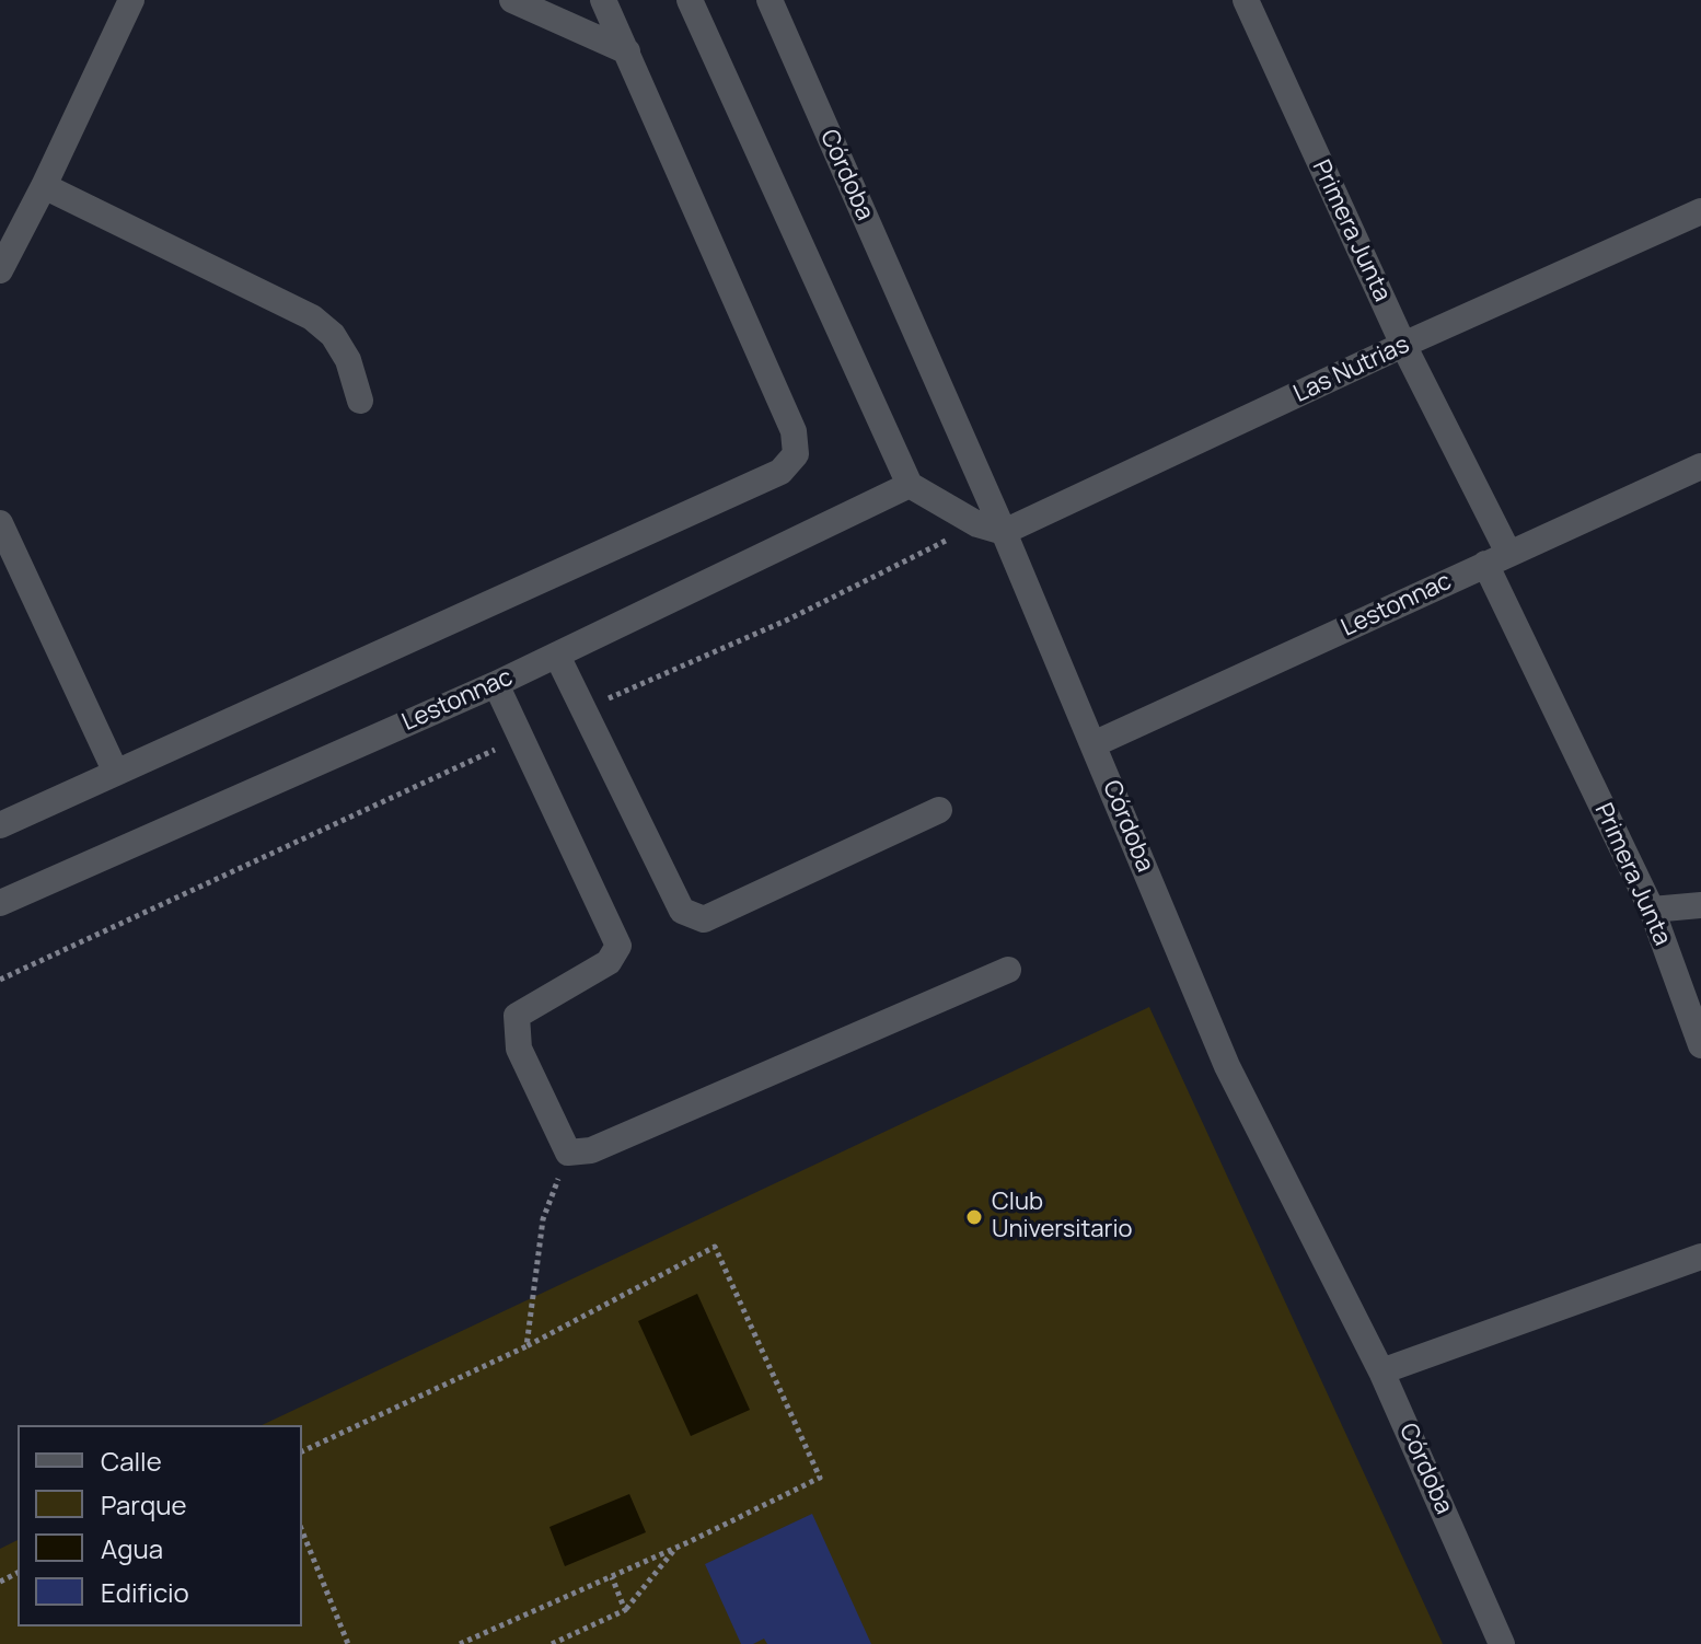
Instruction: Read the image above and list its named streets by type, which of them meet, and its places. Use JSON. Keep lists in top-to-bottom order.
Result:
{
  "streets": {
    "street": [
      "Córdoba",
      "Primera Junta",
      "Las Nutrias",
      "Lestonnac"
    ]
  },
  "crossings": [
    ["Córdoba", "Las Nutrias"],
    ["Córdoba", "Lestonnac"],
    ["Primera Junta", "Las Nutrias"],
    ["Primera Junta", "Lestonnac"]
  ],
  "places": ["Club Universitario"],
  "legend": [
    "Calle",
    "Parque",
    "Agua",
    "Edificio"
  ]
}
